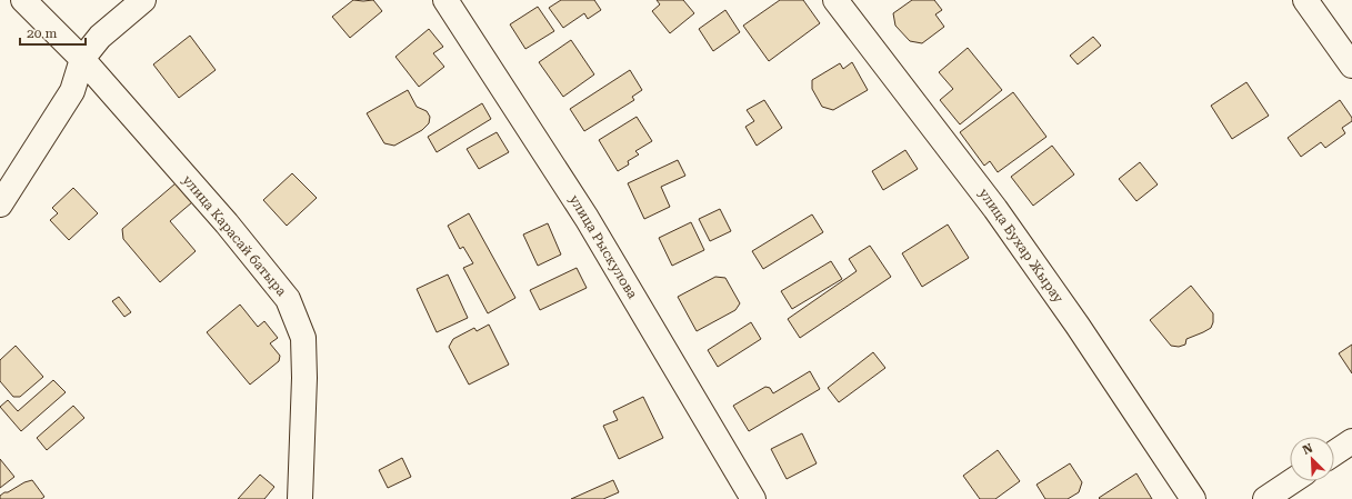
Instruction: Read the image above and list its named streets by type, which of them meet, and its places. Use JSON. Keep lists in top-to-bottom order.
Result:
{
  "streets": {
    "street": ["улица Карасай батыра", "улица Бухар Жырау", "улица Рыскулова"]
  },
  "scale_bar": "20 m",
  "north": "top left"
}
